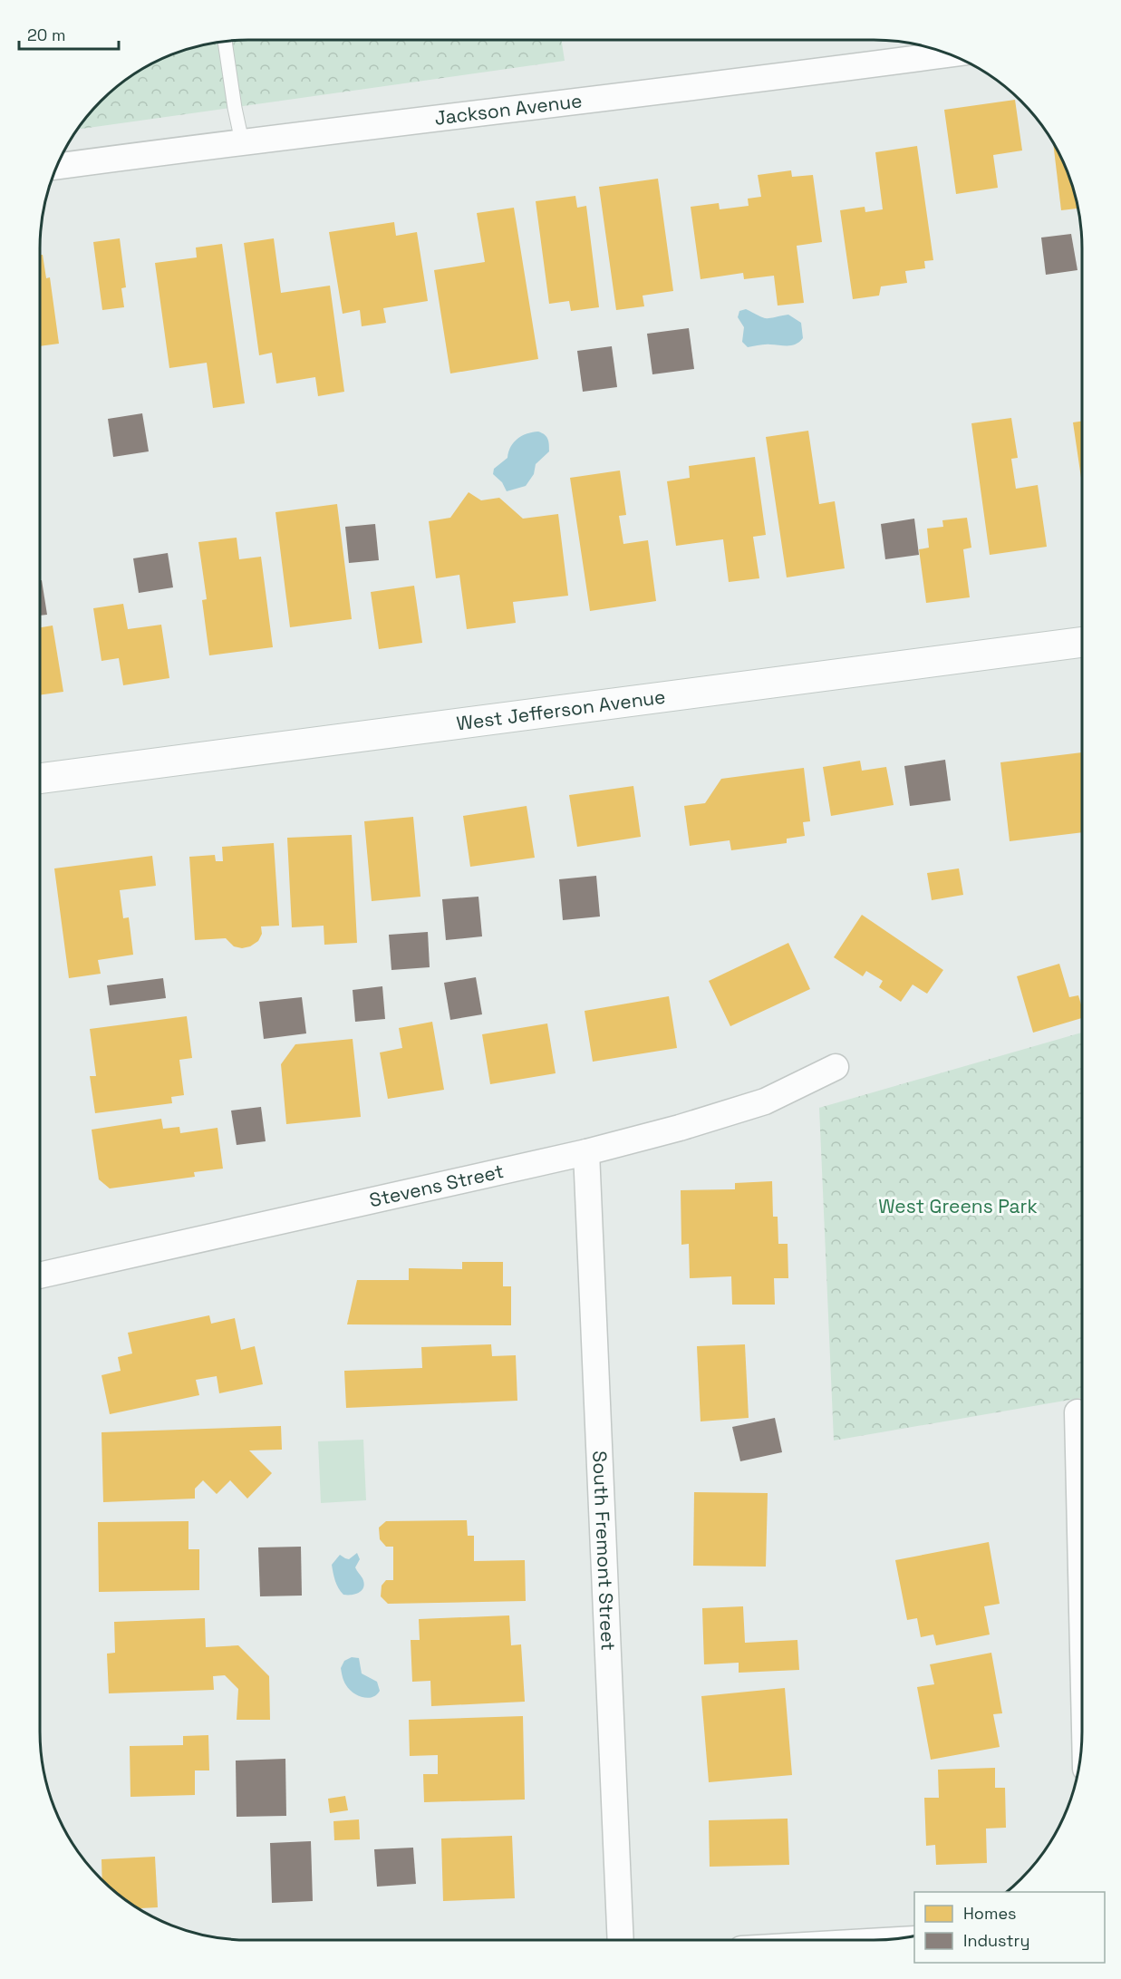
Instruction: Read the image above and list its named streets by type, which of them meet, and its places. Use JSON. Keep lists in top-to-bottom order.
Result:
{
  "streets": {
    "street": [
      "Jackson Avenue",
      "West Jefferson Avenue",
      "Stevens Street",
      "South Fremont Street"
    ]
  },
  "crossings": [
    ["Stevens Street", "South Fremont Street"]
  ],
  "parks": ["West Greens Park"],
  "legend": ["Homes", "Industry"],
  "scale_bar": "20 m"
}
